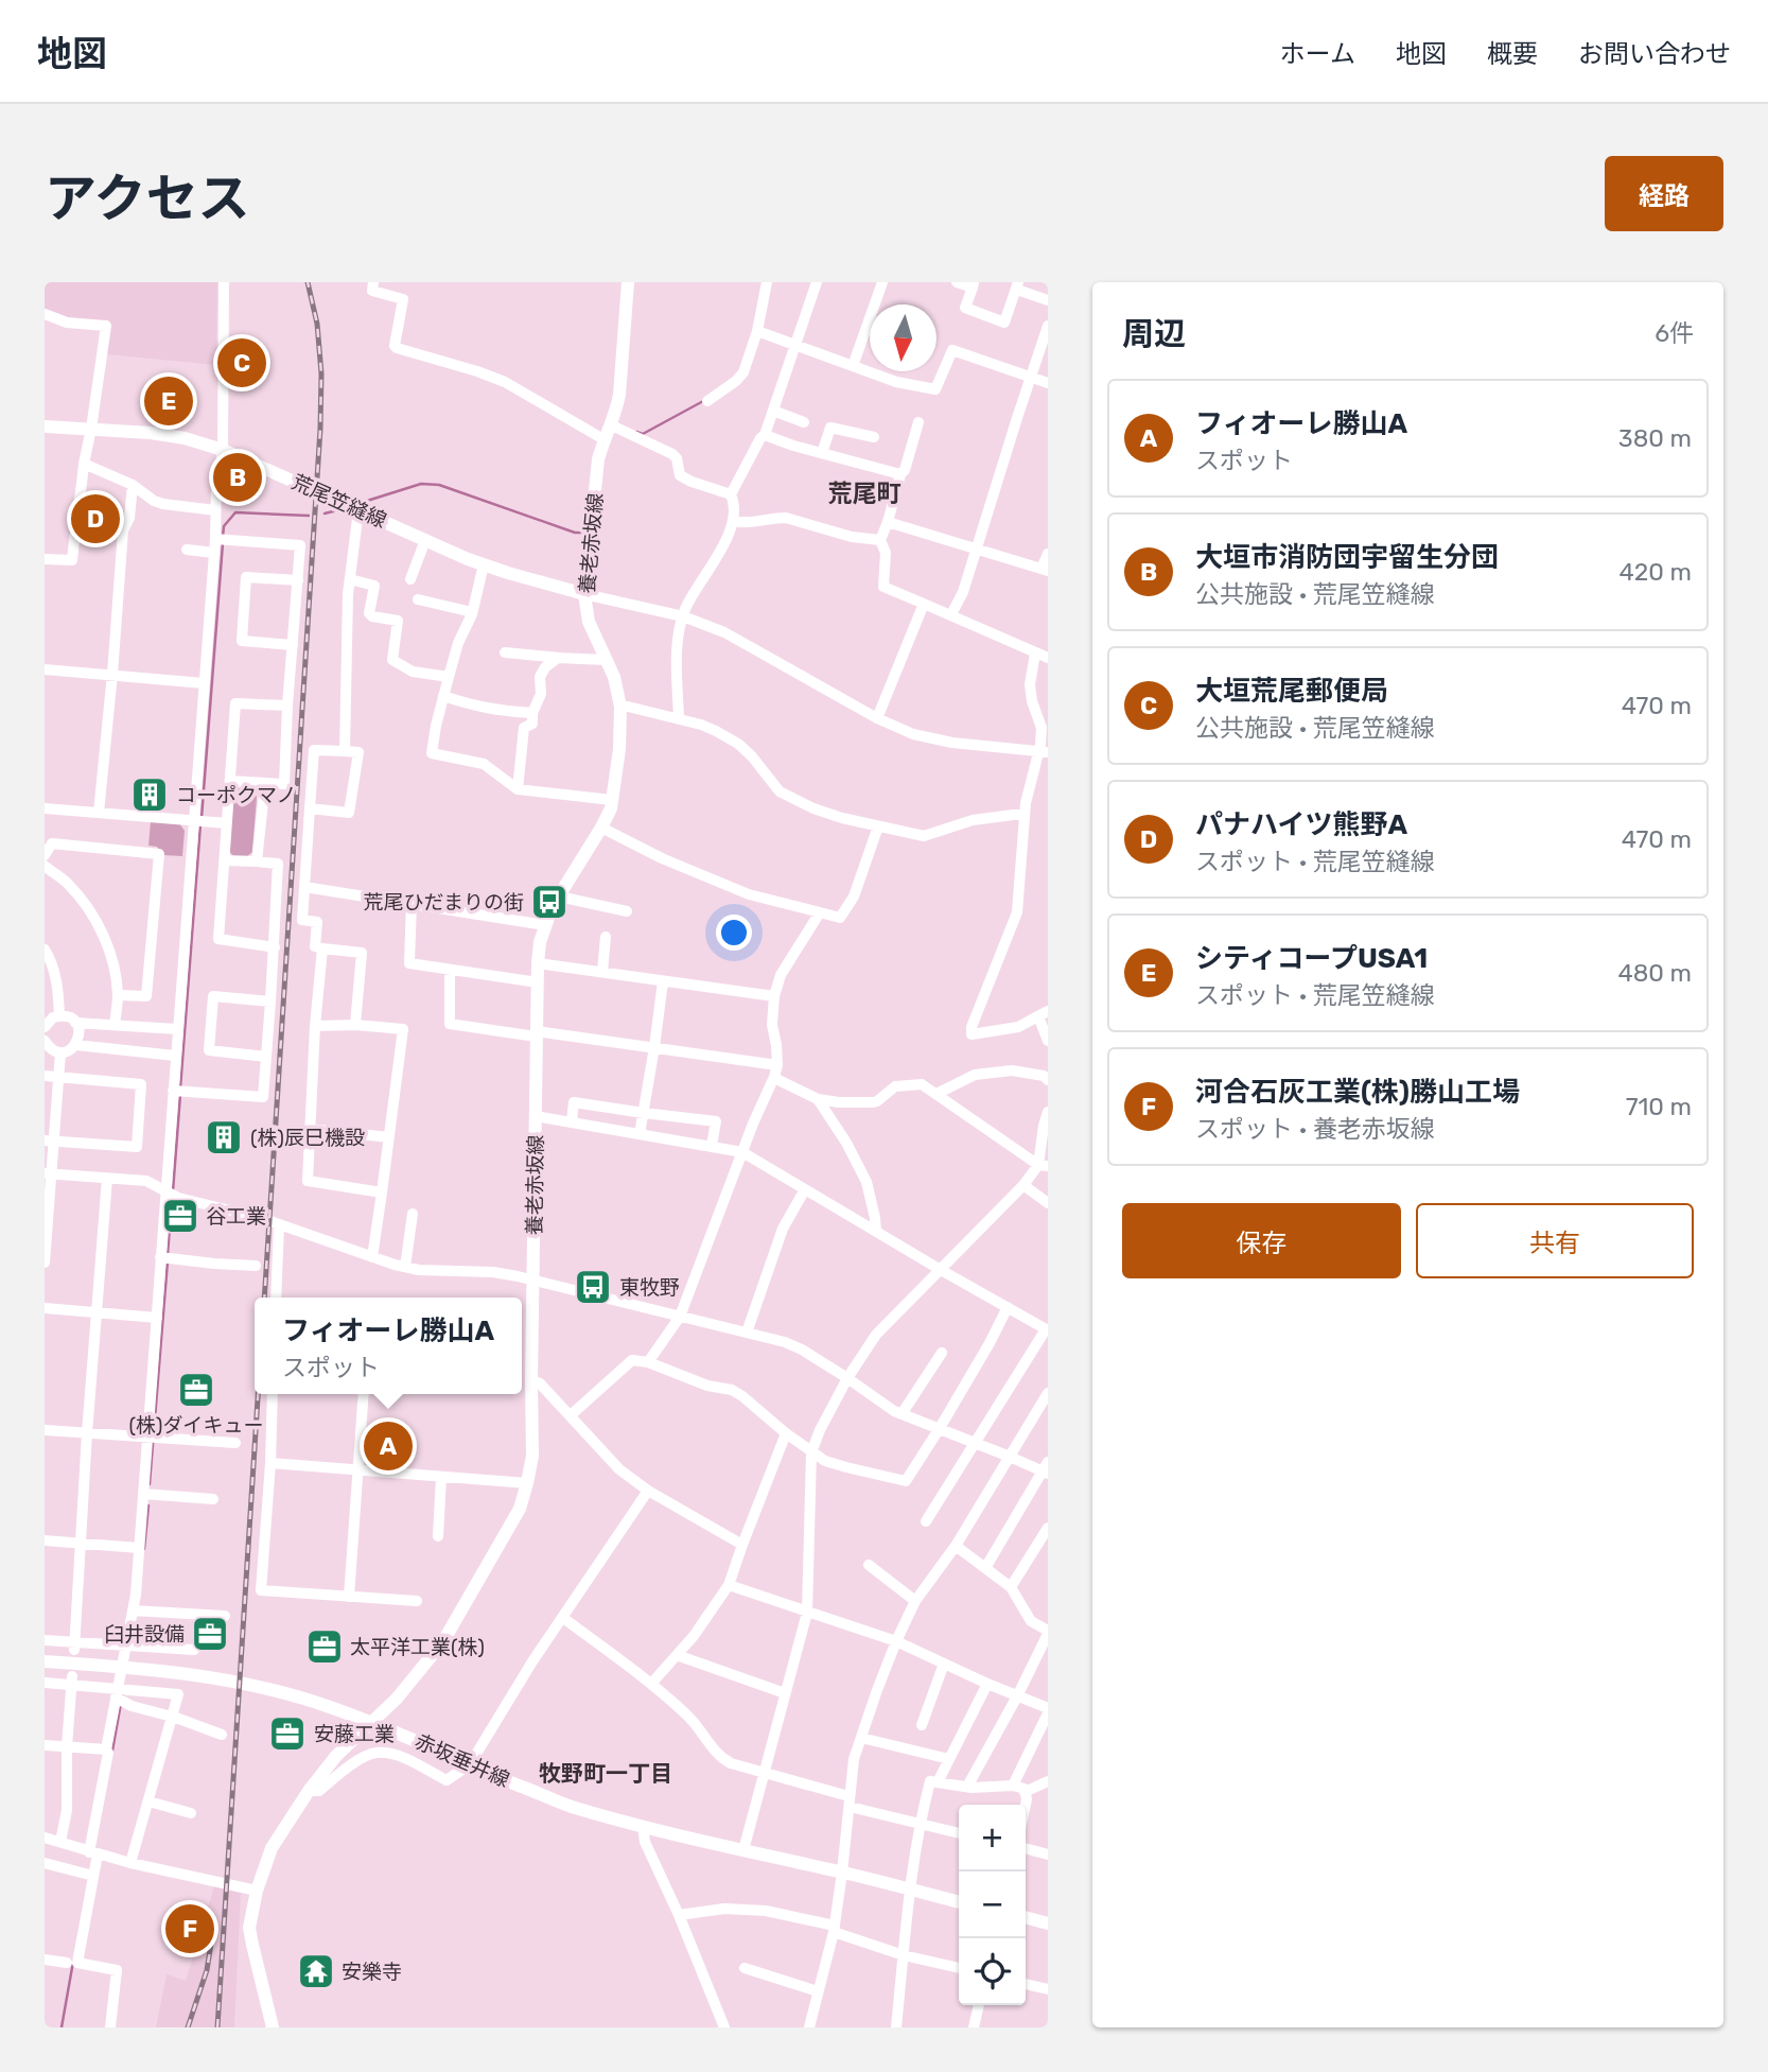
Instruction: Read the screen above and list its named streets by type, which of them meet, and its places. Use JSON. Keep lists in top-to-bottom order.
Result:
{
  "streets": {
    "main road": ["荒尾笠縫線", "養老赤坂線", "赤坂垂井線"]
  },
  "crossings": [
    ["荒尾笠縫線", "養老赤坂線"]
  ],
  "districts": ["荒尾町", "牧野町一丁目"],
  "places": {
    "building": ["コーポクマノ", "(株)辰巳機設"],
    "bus stop": ["荒尾ひだまりの街", "東牧野"],
    "office": [
      "谷工業",
      "(株)ダイキュー",
      "臼井設備",
      "太平洋工業(株)",
      "安藤工業"
    ],
    "temple": ["安樂寺"]
  },
  "north": "bottom",
  "page": {
    "header": "地図",
    "nav": [
      "ホーム",
      "地図",
      "概要",
      "お問い合わせ"
    ],
    "title": "アクセス",
    "buttons": [
      "経路",
      ["保存", "共有"]
    ],
    "heading": ["周辺", "6件"],
    "pins": [
      "C",
      "E",
      "B",
      "D",
      "A",
      "F"
    ],
    "list": [
      {
        "mark": "A",
        "name": "フィオーレ勝山A",
        "note": "スポット",
        "value": "380 m"
      },
      {
        "mark": "B",
        "name": "大垣市消防団宇留生分団",
        "note": "公共施設 · 荒尾笠縫線",
        "value": "420 m"
      },
      {
        "mark": "C",
        "name": "大垣荒尾郵便局",
        "note": "公共施設 · 荒尾笠縫線",
        "value": "470 m"
      },
      {
        "mark": "D",
        "name": "パナハイツ熊野A",
        "note": "スポット · 荒尾笠縫線",
        "value": "470 m"
      },
      {
        "mark": "E",
        "name": "シティコープUSA1",
        "note": "スポット · 荒尾笠縫線",
        "value": "480 m"
      },
      {
        "mark": "F",
        "name": "河合石灰工業(株)勝山工場",
        "note": "スポット · 養老赤坂線",
        "value": "710 m"
      }
    ],
    "popup": ["フィオーレ勝山A", "スポット"],
    "map_buttons": ["+", "−"]
  }
}
